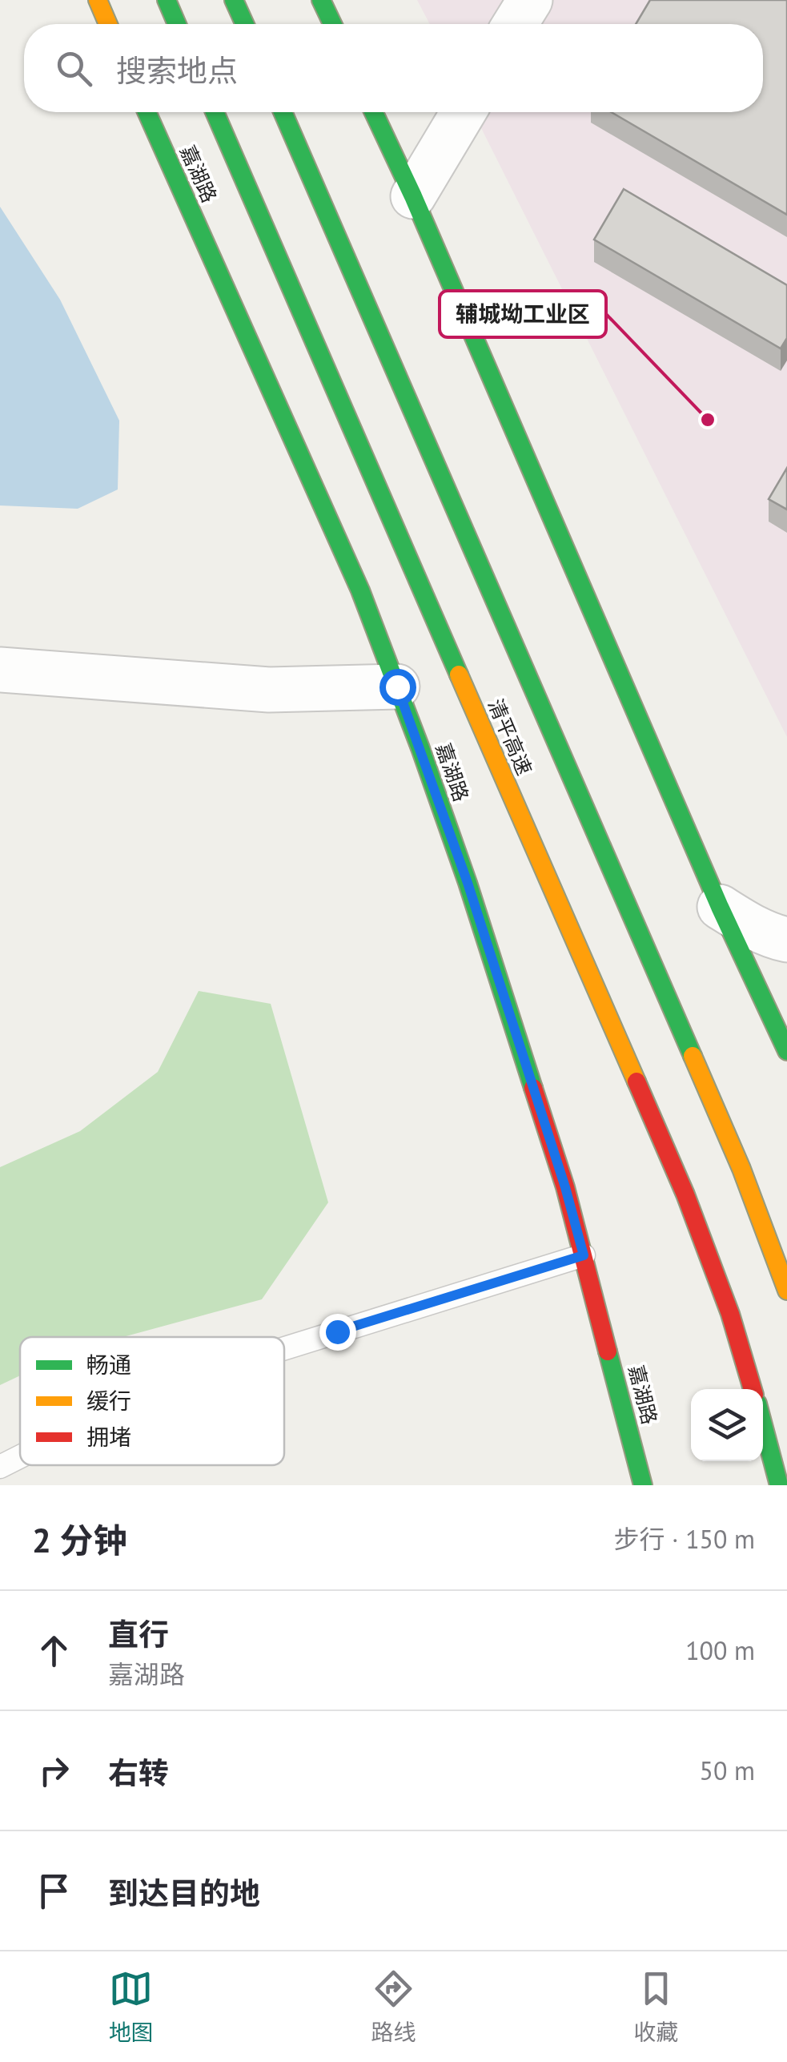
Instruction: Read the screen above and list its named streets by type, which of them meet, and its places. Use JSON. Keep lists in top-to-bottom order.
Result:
{
  "streets": {
    "main road": ["嘉湖路", "清平高速"]
  },
  "places": ["辅城坳工业区"],
  "legend": ["畅通", "缓行", "拥堵"],
  "page": {
    "search": "搜索地点",
    "heading": ["2 分钟", "步行 · 150 m"],
    "list": [
      ["直行", "嘉湖路", "100 m"],
      ["右转", "50 m"],
      "到达目的地"
    ],
    "nav": ["地图", "路线", "收藏"]
  }
}
